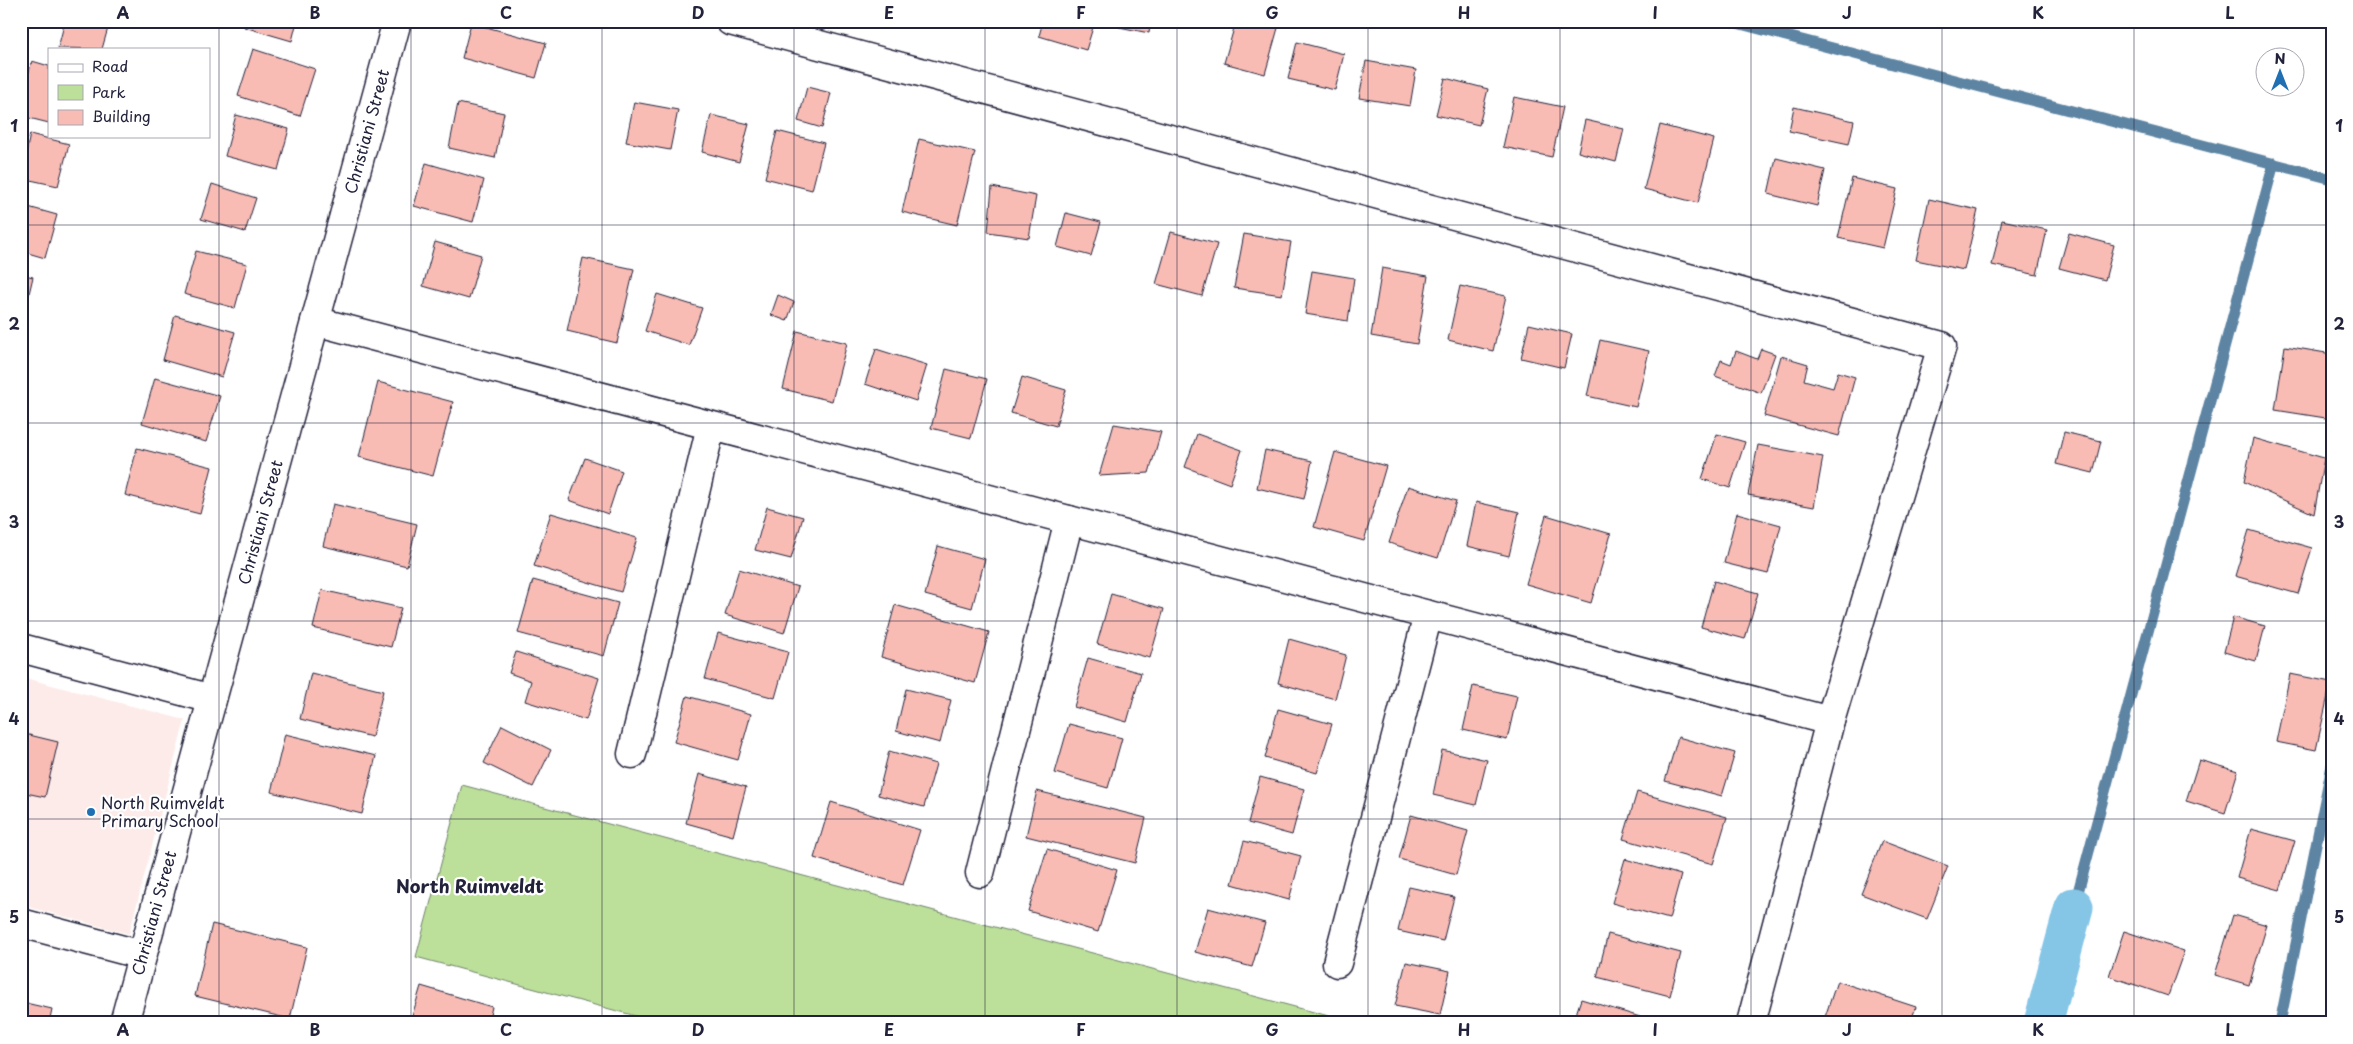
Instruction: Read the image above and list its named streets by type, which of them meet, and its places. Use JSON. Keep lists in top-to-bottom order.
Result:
{
  "streets": {
    "street": ["Christiani Street"]
  },
  "districts": ["North Ruimveldt"],
  "places": ["North Ruimveldt Primary School"],
  "legend": ["Road", "Park", "Building"],
  "north": "top",
  "grid": {
    "columns": [
      "A",
      "B",
      "C",
      "D",
      "E",
      "F",
      "G",
      "H",
      "I",
      "J",
      "K",
      "L"
    ],
    "rows": [
      "1",
      "2",
      "3",
      "4",
      "5"
    ]
  }
}
